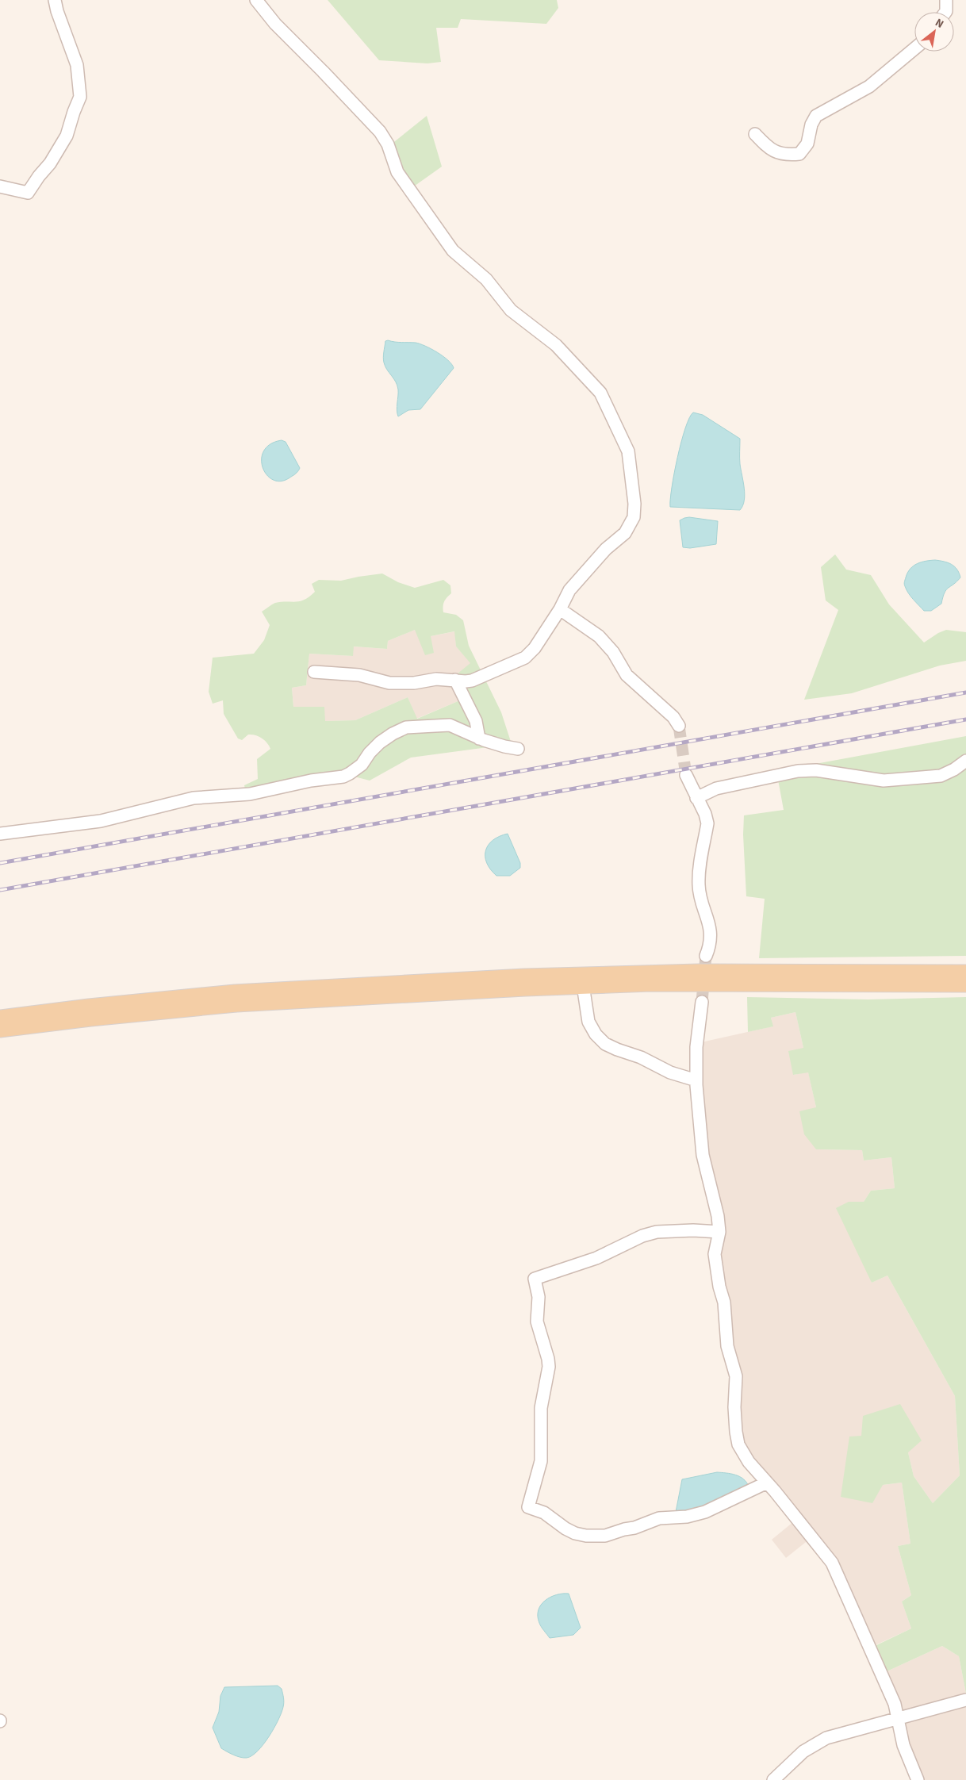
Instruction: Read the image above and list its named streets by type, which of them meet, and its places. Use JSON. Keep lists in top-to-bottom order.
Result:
{
  "north": "top right"
}
